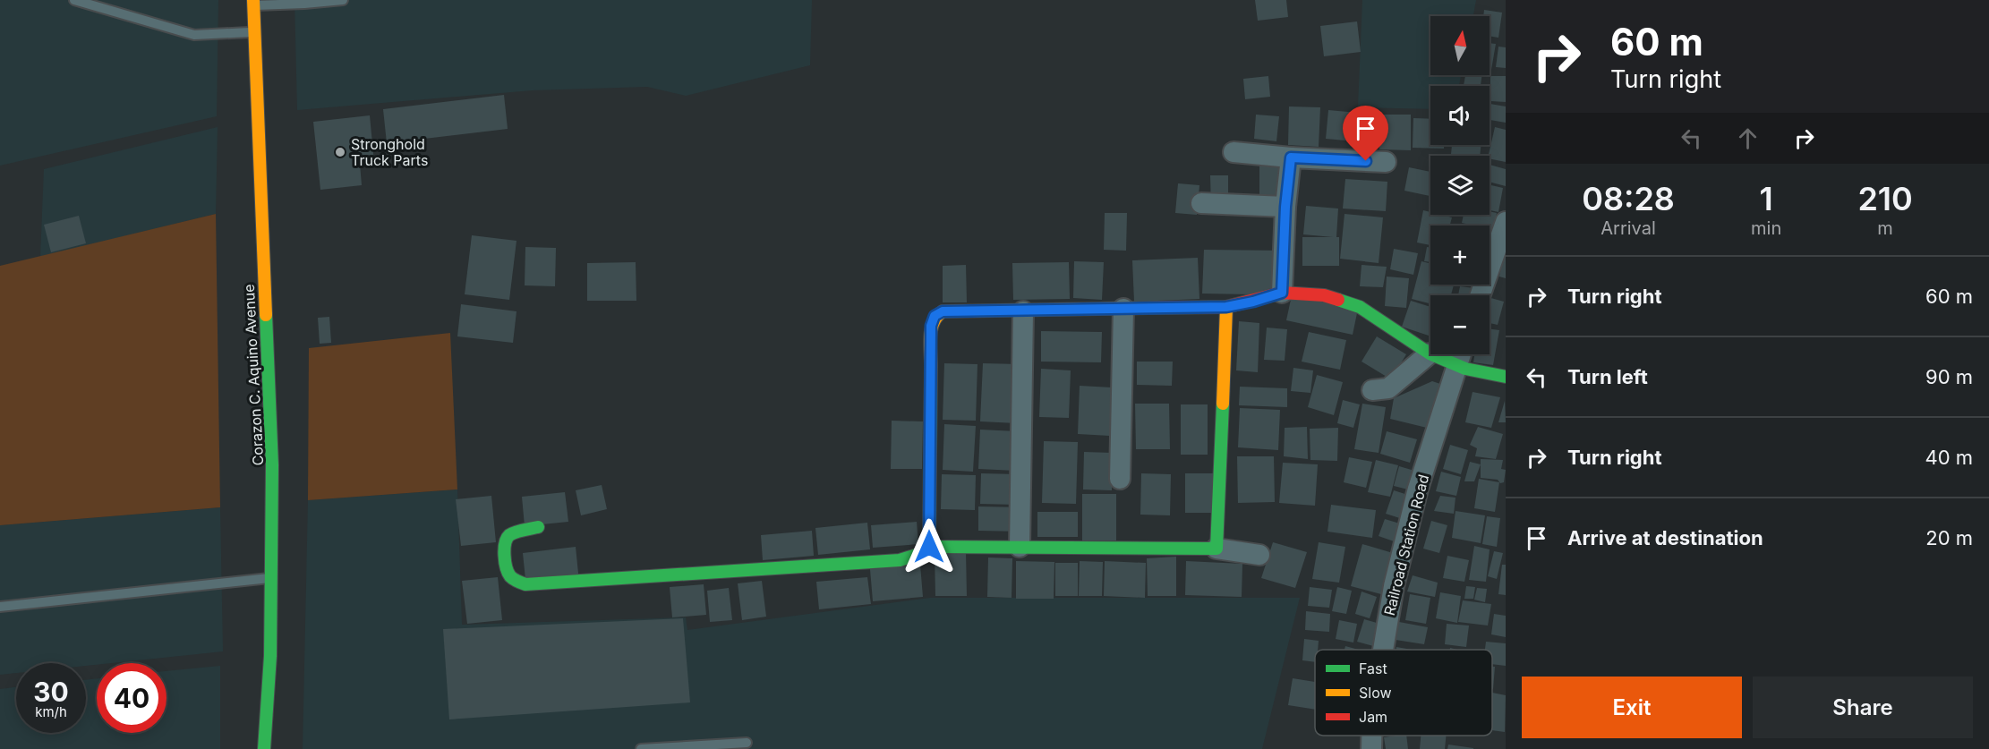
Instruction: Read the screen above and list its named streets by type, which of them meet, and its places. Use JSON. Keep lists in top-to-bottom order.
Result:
{
  "streets": {
    "street": ["Corazon C. Aquino Avenue", "Railroad Station Road"]
  },
  "places": ["Stronghold Truck Parts"],
  "legend": ["Fast", "Slow", "Jam"],
  "north": "top",
  "page": {
    "turn": ["60 m", "Turn right"],
    "map_buttons": ["+", "−"],
    "eta": [
      "08:28",
      "Arrival",
      "1",
      "min",
      "210",
      "m"
    ],
    "list": [
      {
        "name": "Turn right",
        "value": "60 m"
      },
      {
        "name": "Turn left",
        "value": "90 m"
      },
      {
        "name": "Turn right",
        "value": "40 m"
      },
      {
        "name": "Arrive at destination",
        "value": "20 m"
      }
    ],
    "speed": "30 km/h",
    "limit": "40",
    "buttons": ["Exit", "Share"]
  }
}
